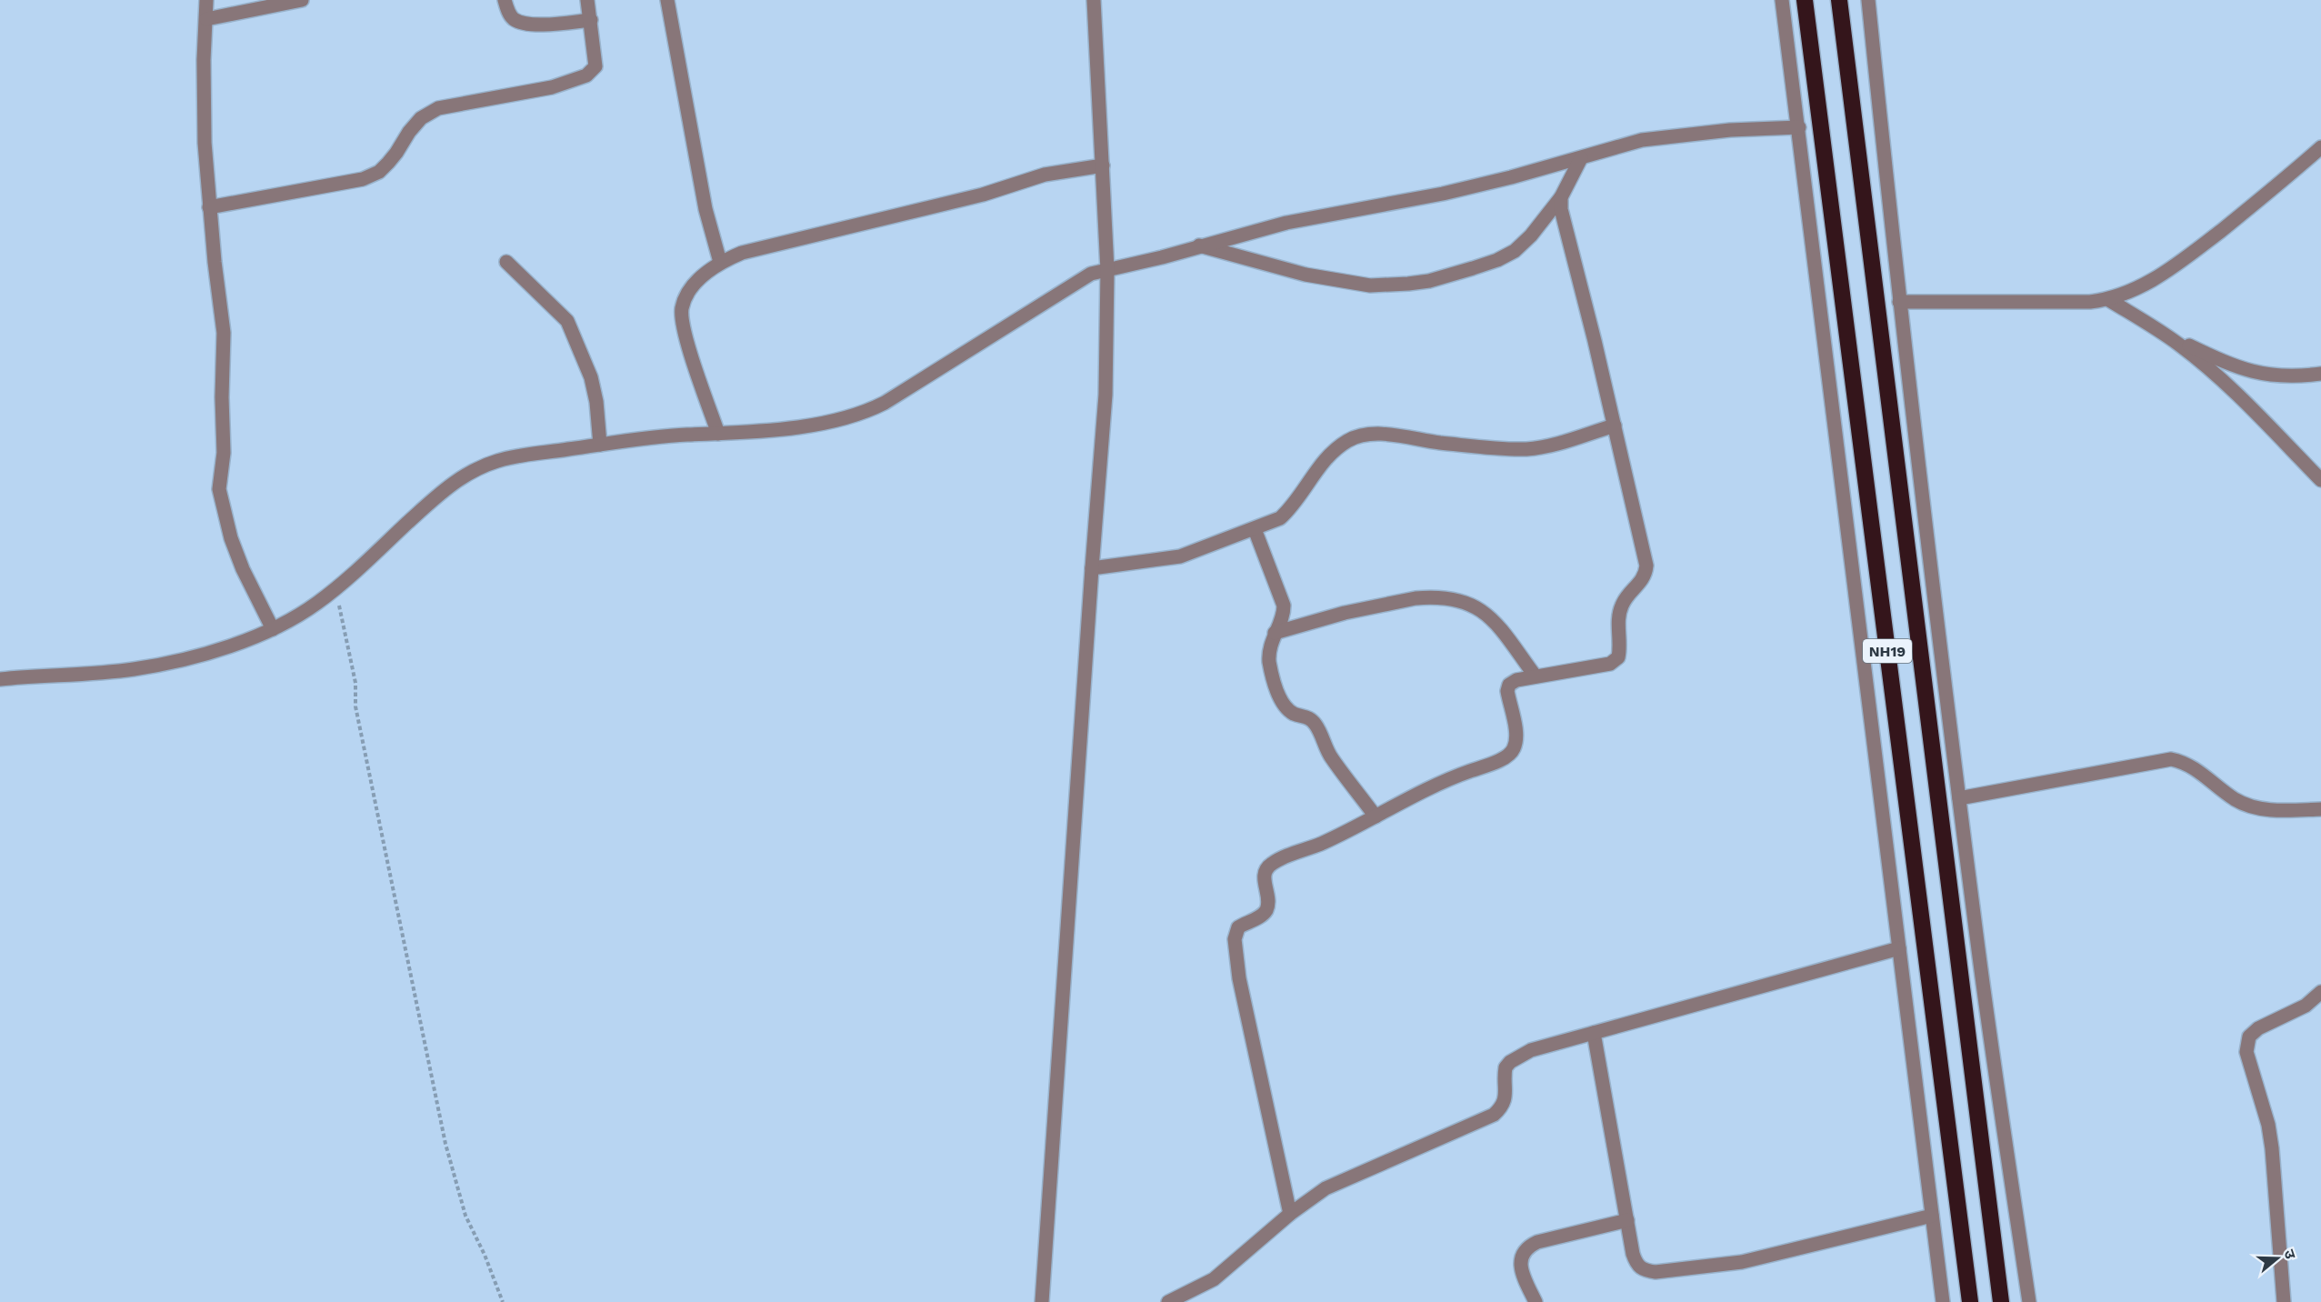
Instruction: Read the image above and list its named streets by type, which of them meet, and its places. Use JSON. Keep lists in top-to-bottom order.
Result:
{
  "streets": {
    "highway": ["NH19"]
  },
  "north": "right"
}
